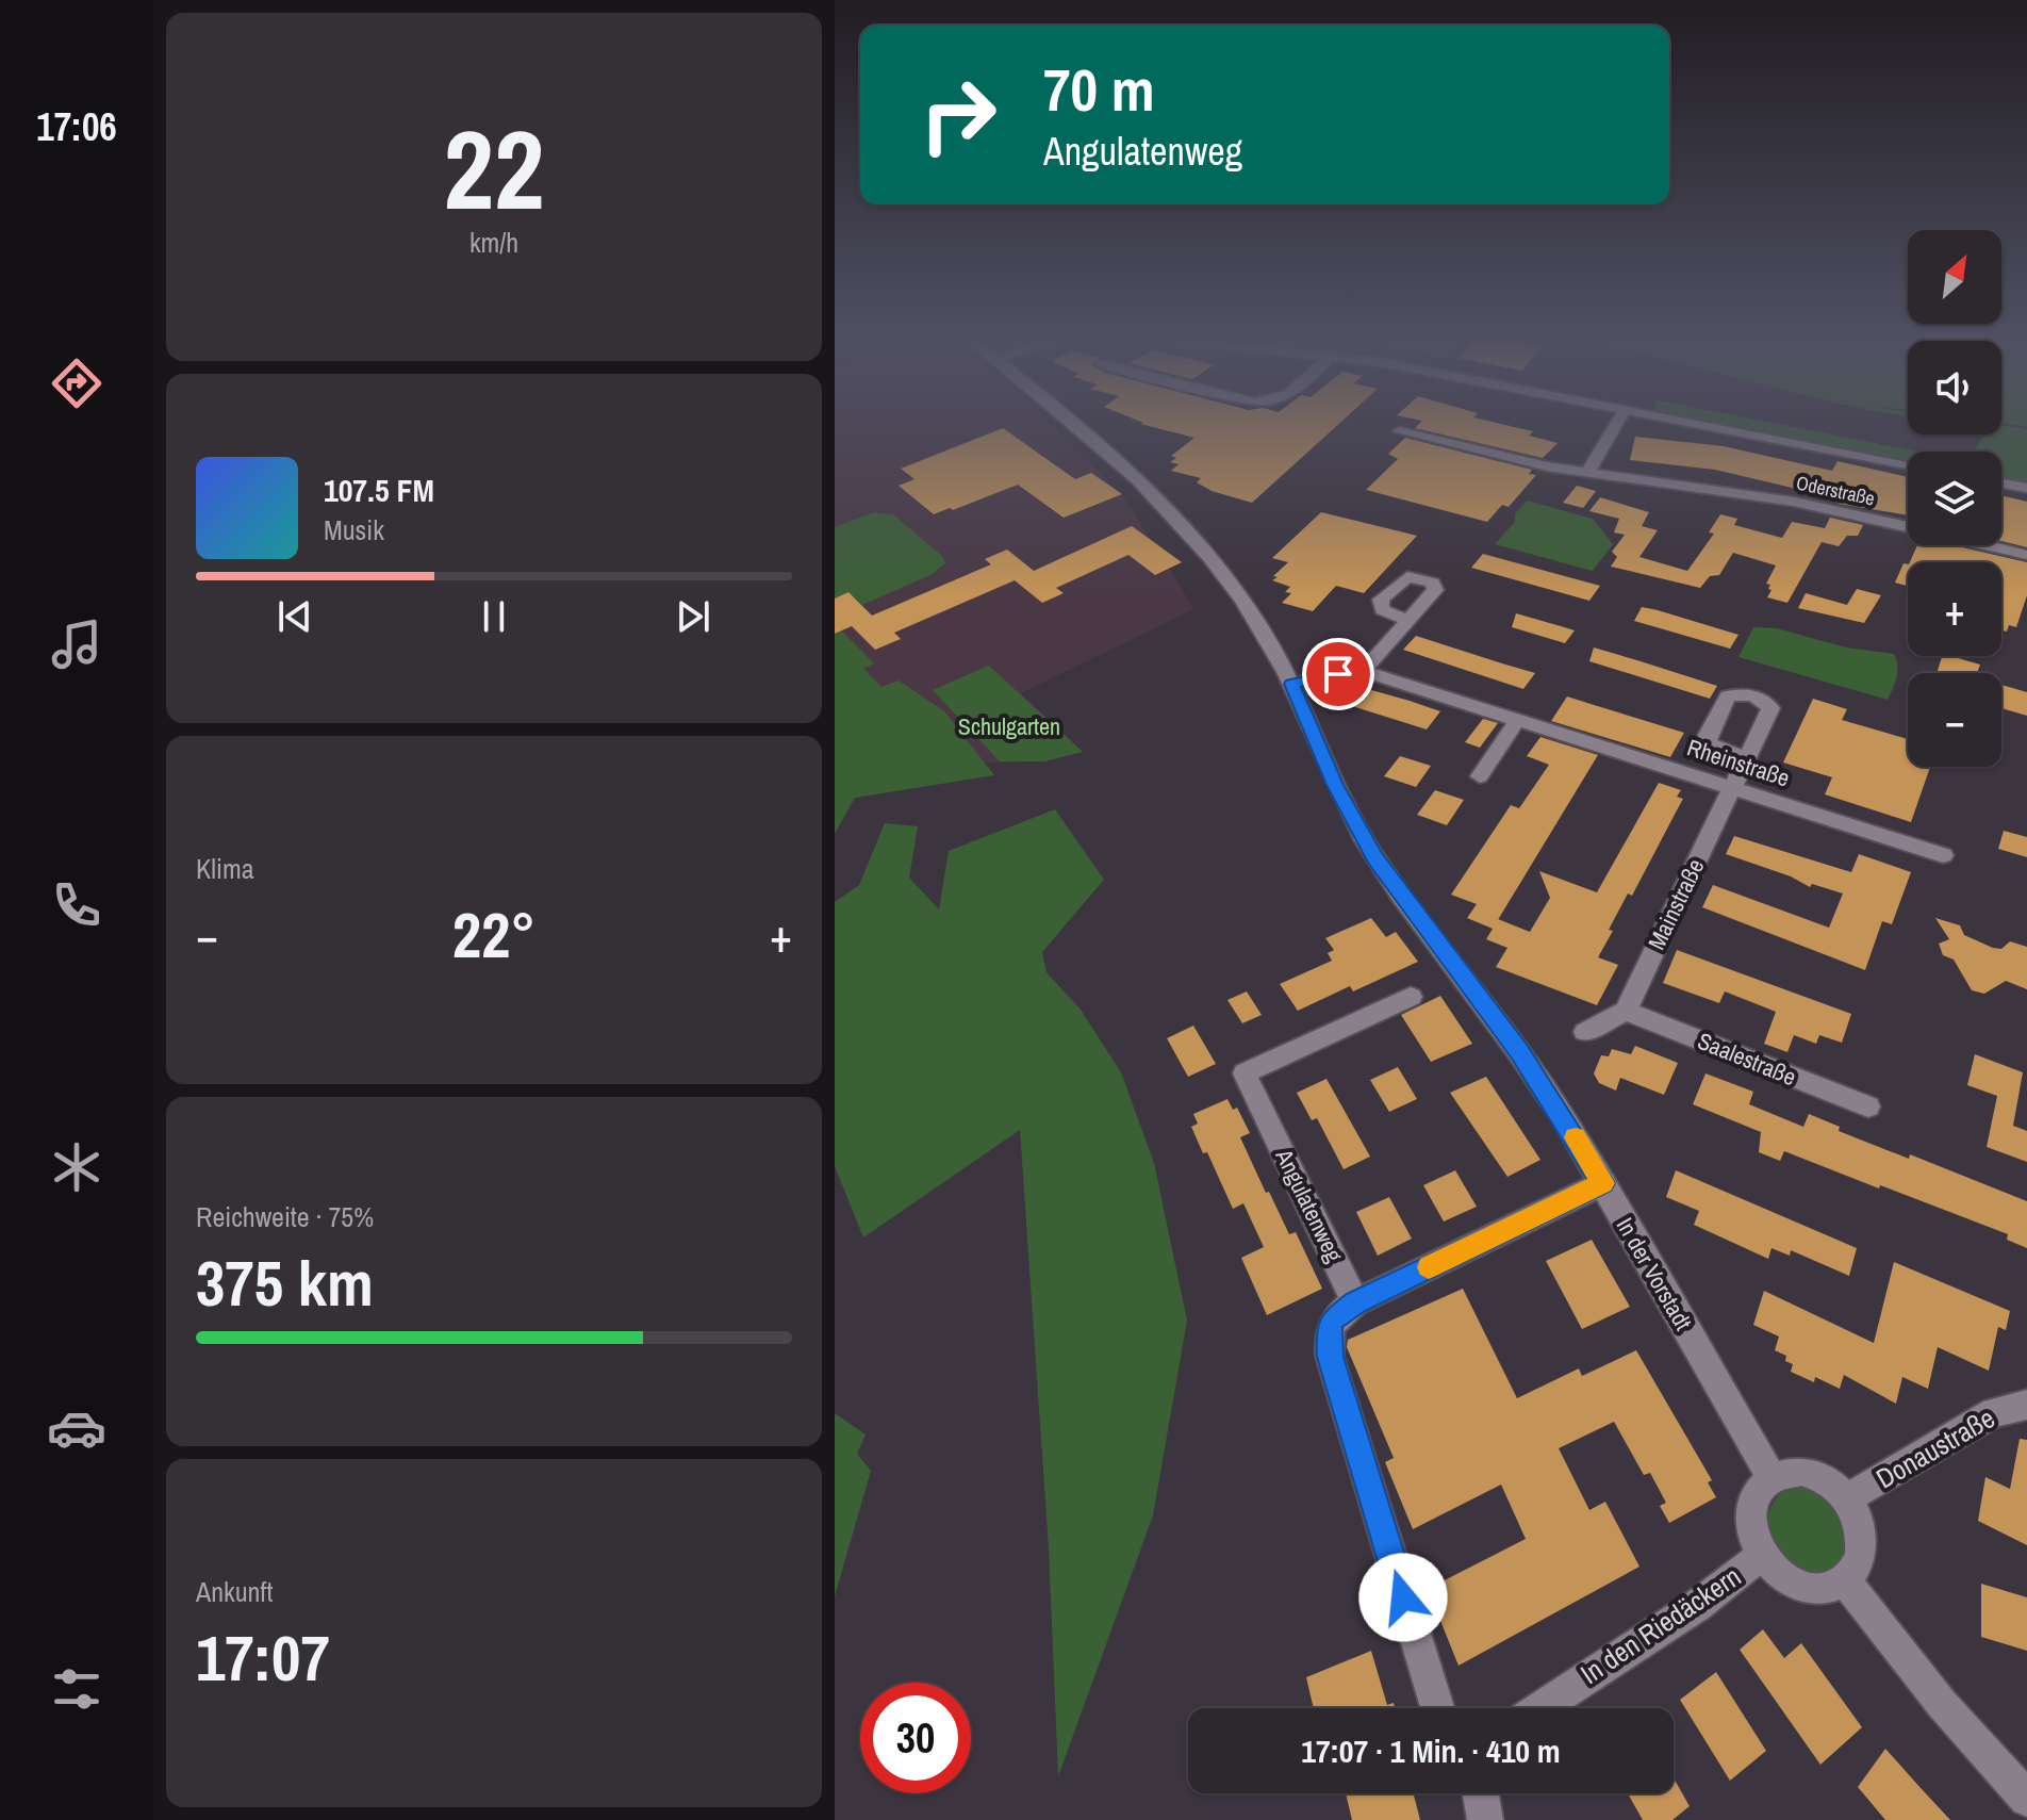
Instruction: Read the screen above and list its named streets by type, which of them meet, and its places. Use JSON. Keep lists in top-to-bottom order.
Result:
{
  "streets": {
    "street": [
      "Oderstraße",
      "Rheinstraße",
      "Mainstraße",
      "Saalestraße",
      "Angulatenweg",
      "In der Vorstadt",
      "Donaustraße",
      "In den Riedäckern"
    ]
  },
  "crossings": [
    ["Rheinstraße", "Mainstraße"],
    ["Rheinstraße", "In der Vorstadt"],
    ["Mainstraße", "Saalestraße"],
    ["In der Vorstadt", "Donaustraße"],
    ["In der Vorstadt", "In den Riedäckern"],
    ["Donaustraße", "In den Riedäckern"]
  ],
  "parks": ["Schulgarten"],
  "north": "top right",
  "page": {
    "tabs": "17:06",
    "tile": [
      ["22", "km/h"],
      "Klima",
      ["Reichweite · 75%", "375 km"],
      ["Ankunft", "17:07"]
    ],
    "turn": ["70 m", "Angulatenweg"],
    "map_buttons": ["+", "−"],
    "song": ["107.5 FM", "Musik"],
    "heat": ["−", "22°", "+"],
    "limit": "30",
    "trip": "17:07 · 1 Min. · 410 m"
  }
}
